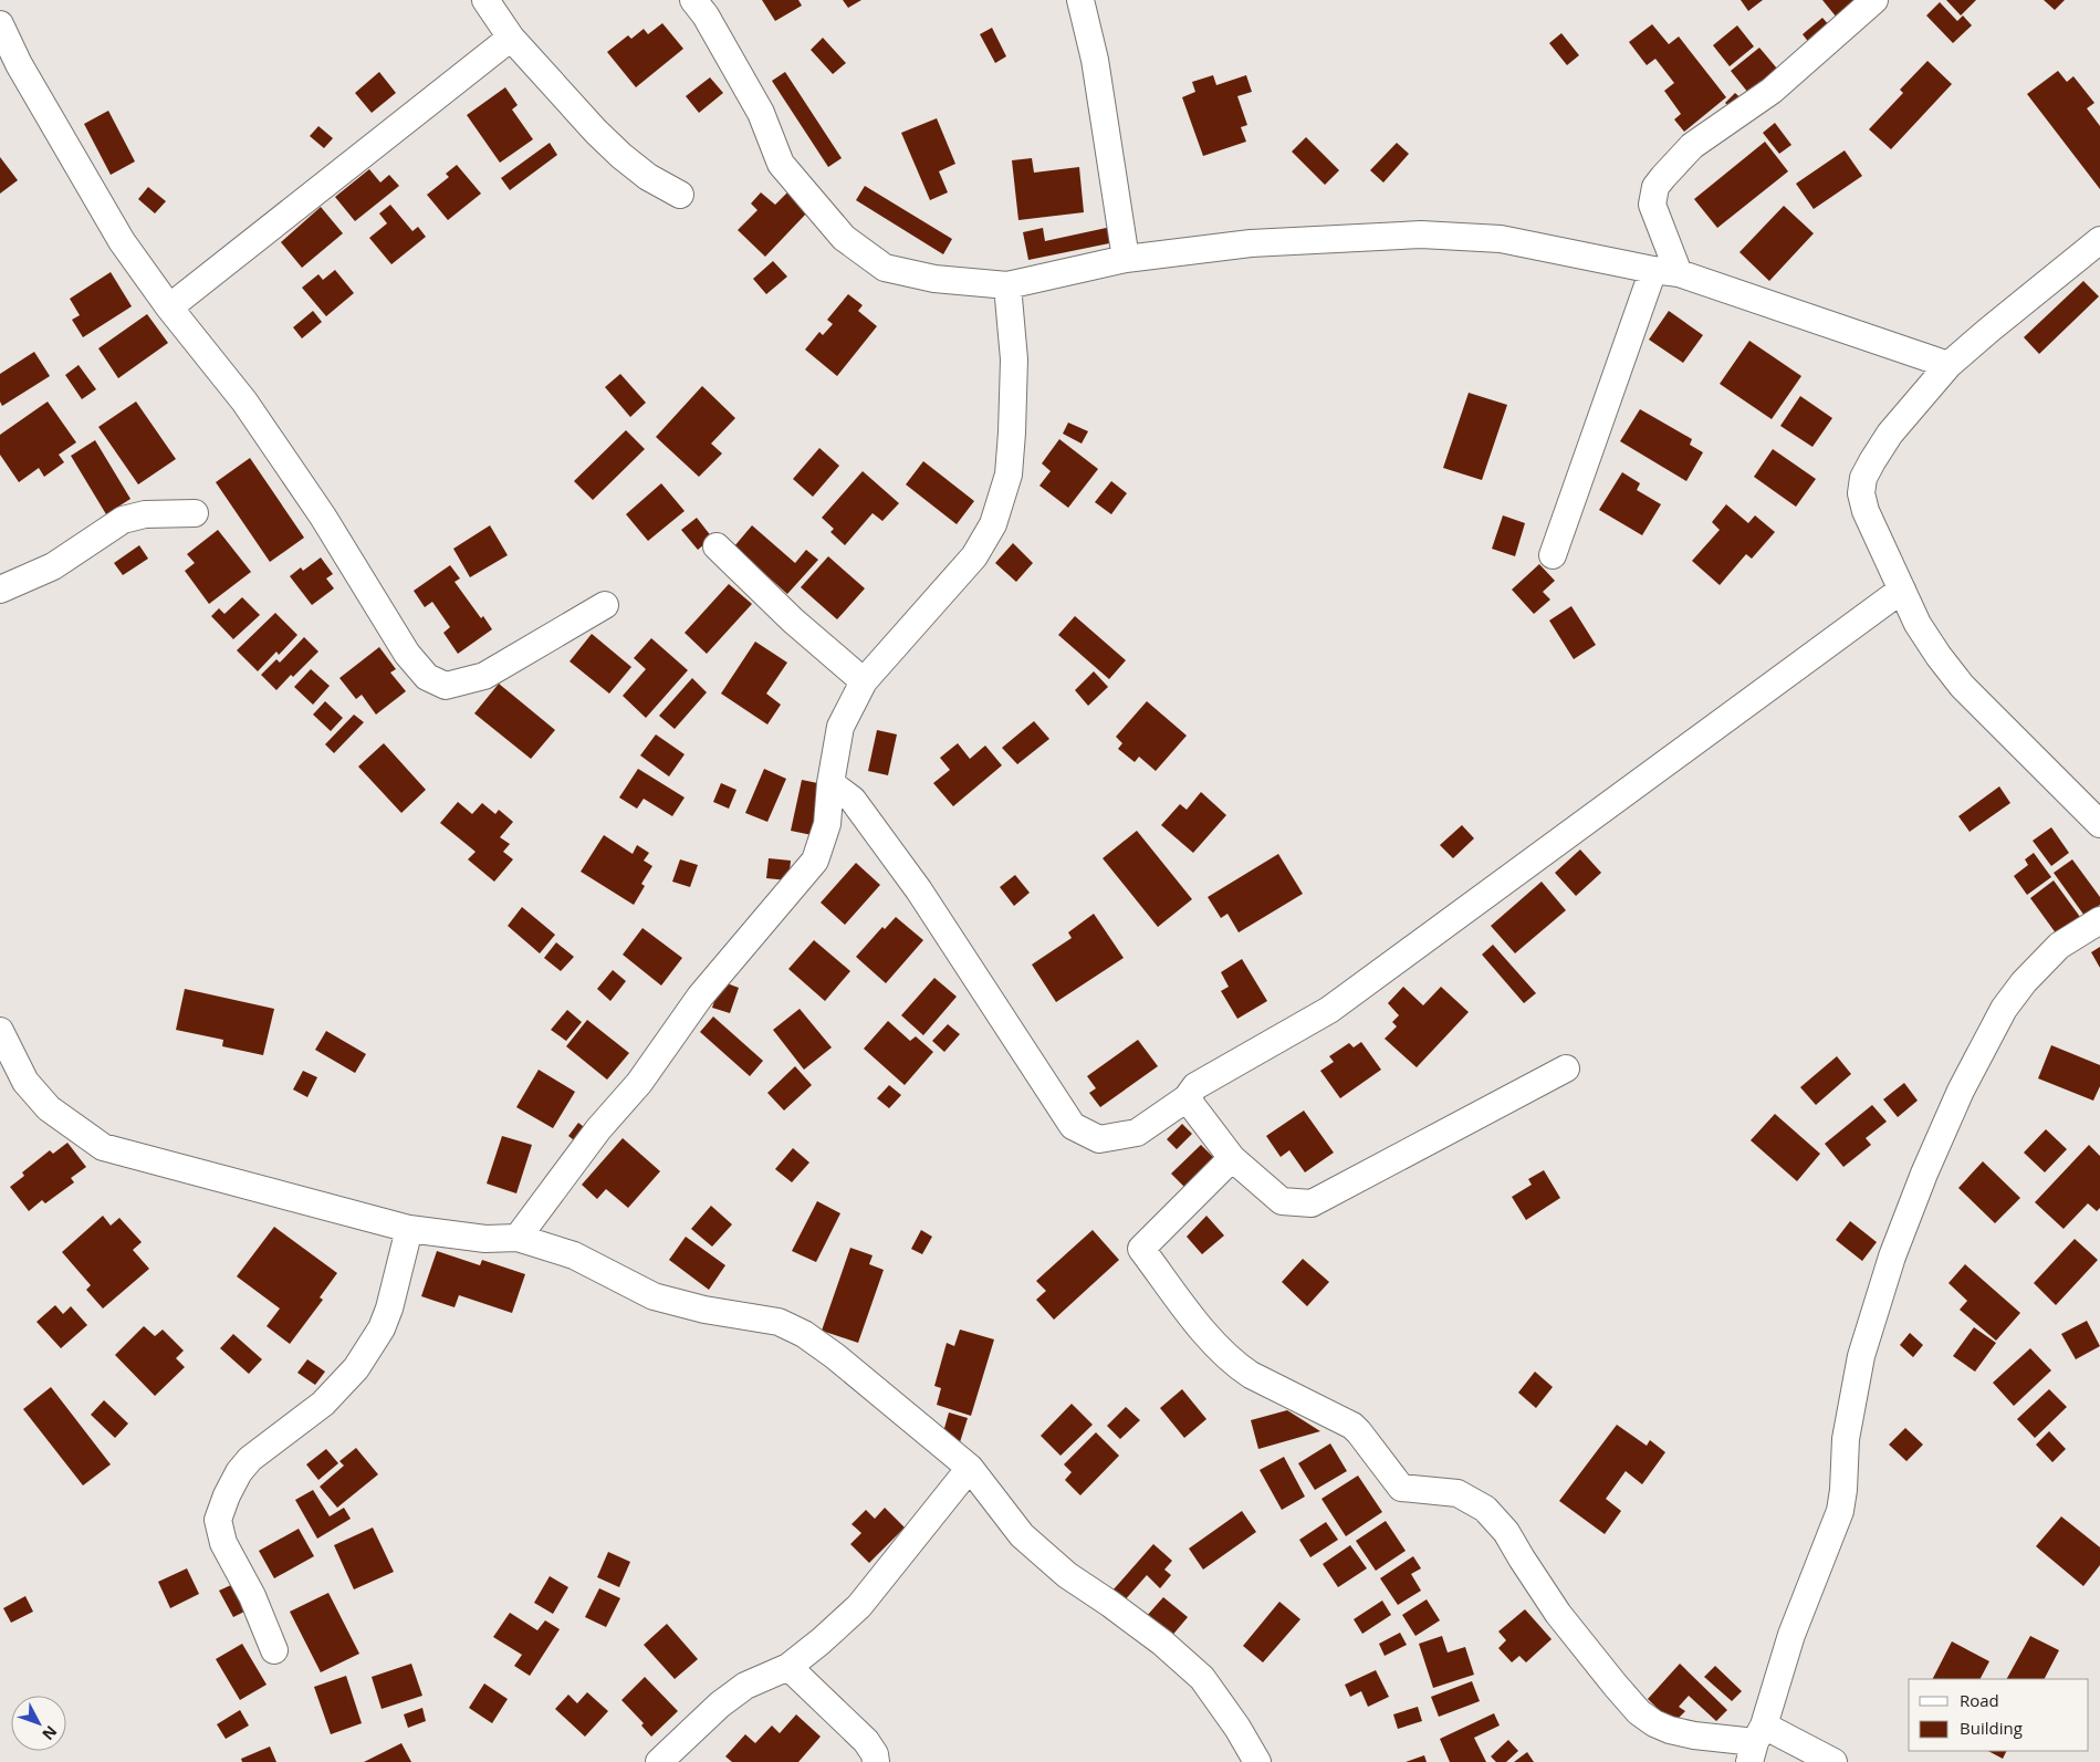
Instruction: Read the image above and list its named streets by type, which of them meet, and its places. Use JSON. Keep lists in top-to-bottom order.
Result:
{
  "legend": ["Road", "Building"],
  "north": "bottom right"
}
